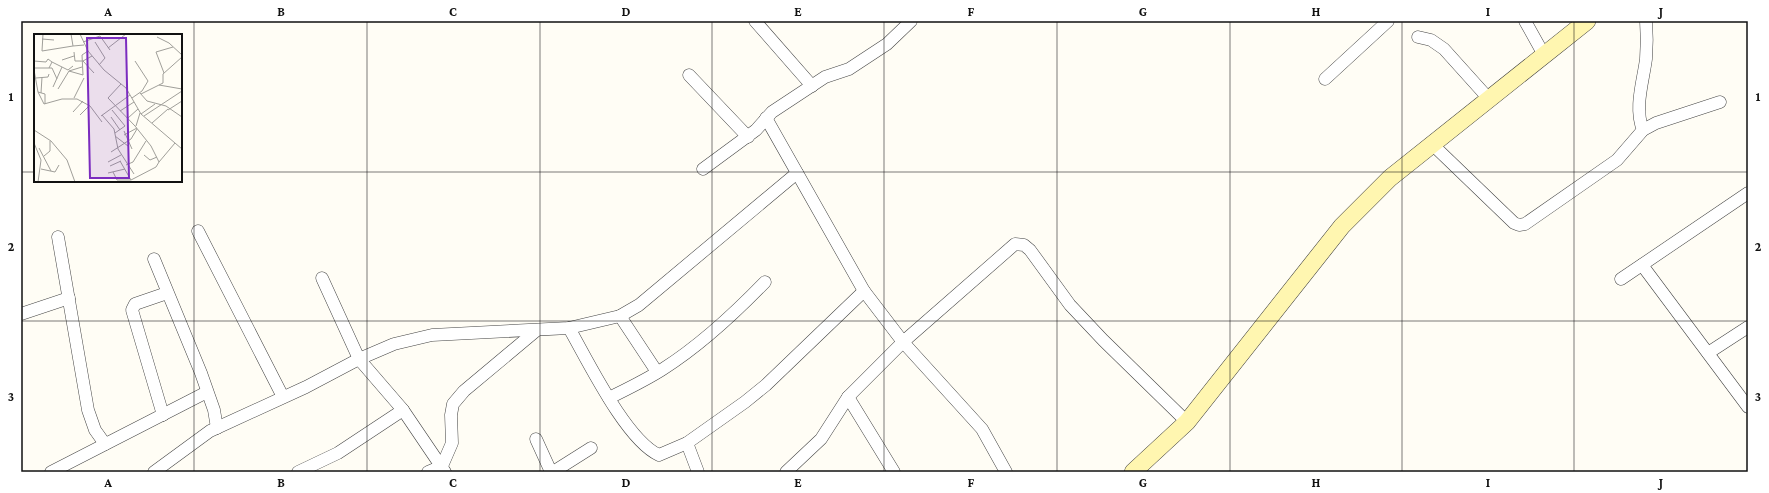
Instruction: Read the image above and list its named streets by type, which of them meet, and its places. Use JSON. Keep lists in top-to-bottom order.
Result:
{
  "grid": {
    "columns": [
      "A",
      "B",
      "C",
      "D",
      "E",
      "F",
      "G",
      "H",
      "I",
      "J"
    ],
    "rows": ["1", "2", "3"]
  }
}
